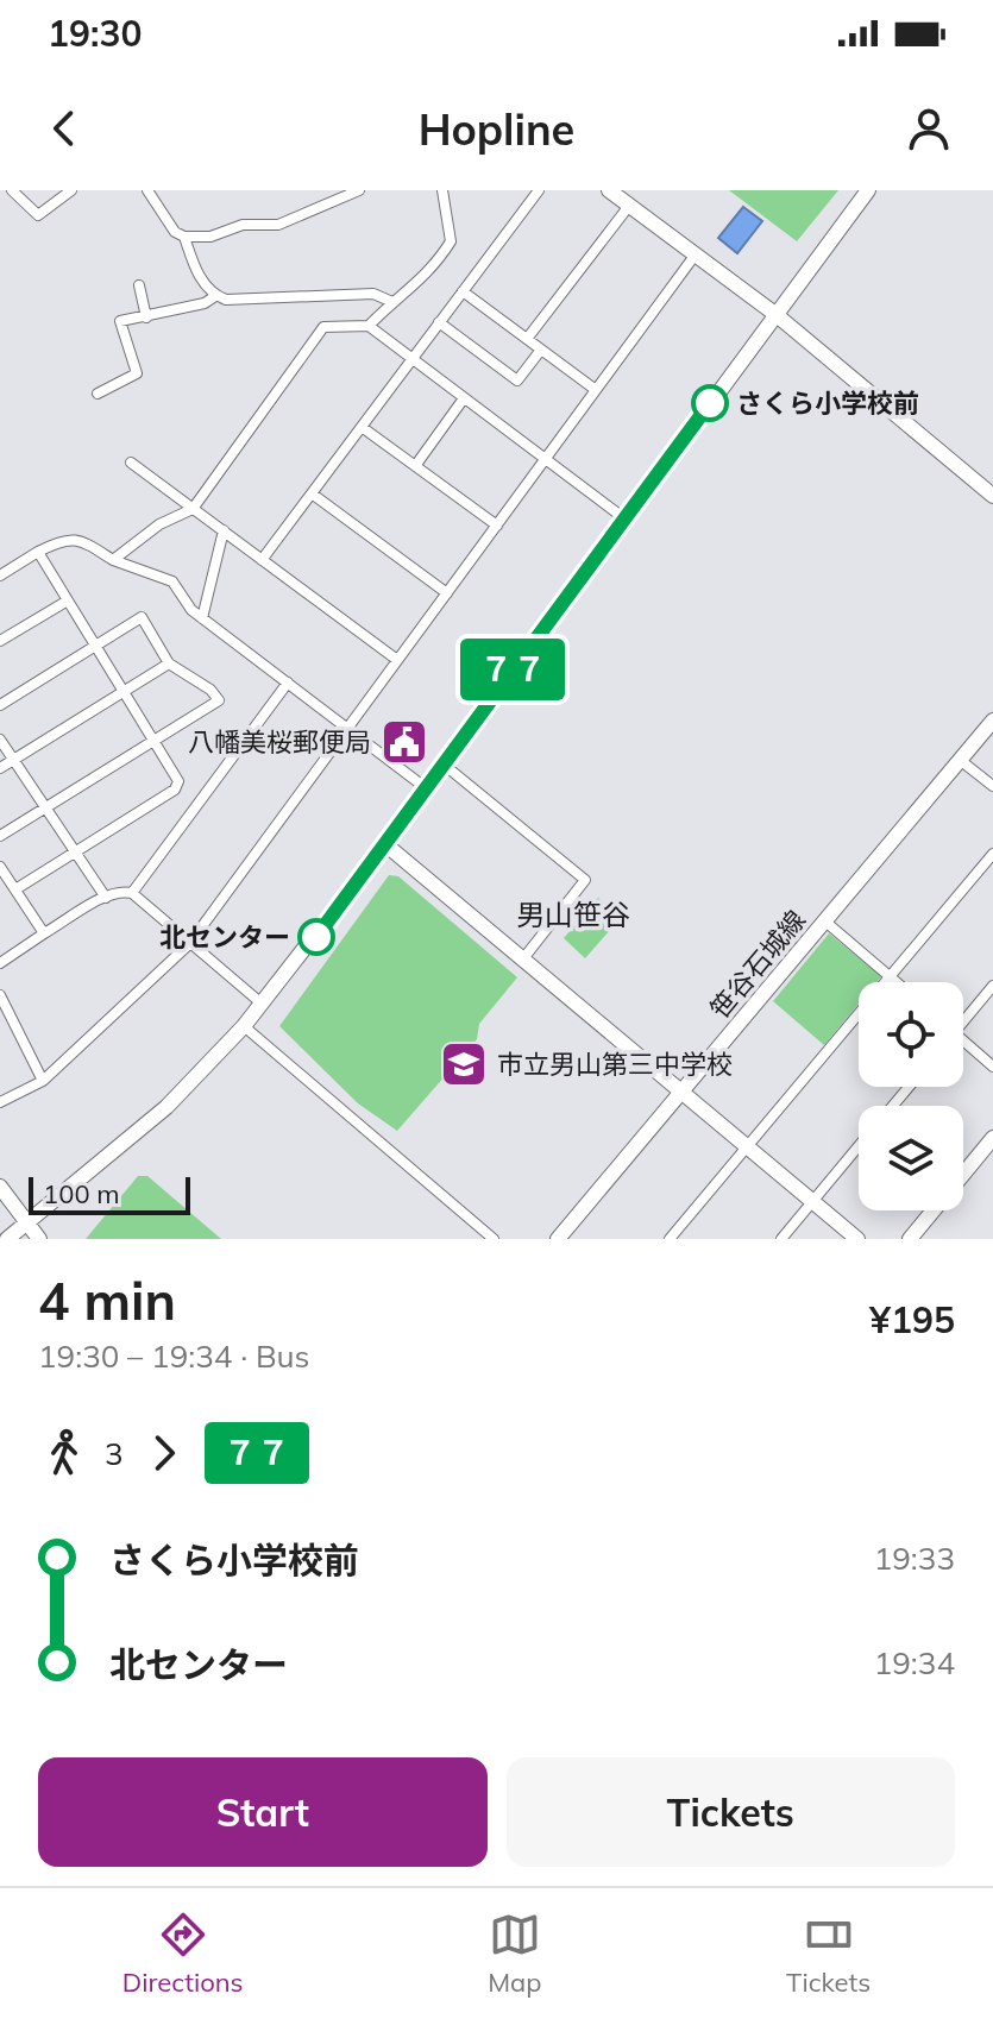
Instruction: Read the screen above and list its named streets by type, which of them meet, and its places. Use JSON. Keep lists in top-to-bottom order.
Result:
{
  "streets": {
    "street": ["笹谷石城線"]
  },
  "districts": ["男山笹谷"],
  "places": {
    "other": ["さくら小学校前", "北センター"],
    "public building": ["八幡美桜郵便局"],
    "school or university": ["市立男山第三中学校"]
  },
  "lines": ["bus line ７７"],
  "scale_bar": "100 m",
  "page": {
    "status": "19:30",
    "header": "Hopline",
    "on_map": "７７",
    "scale": "100 m",
    "heading": ["4 min", "19:30 – 19:34 · Bus", "¥195"],
    "legs": ["3", "７７"],
    "list": [
      {
        "name": "さくら小学校前",
        "value": "19:33"
      },
      {
        "name": "北センター",
        "value": "19:34"
      }
    ],
    "buttons": ["Start", "Tickets"],
    "tabs": ["Directions", "Map", "Tickets"]
  }
}
